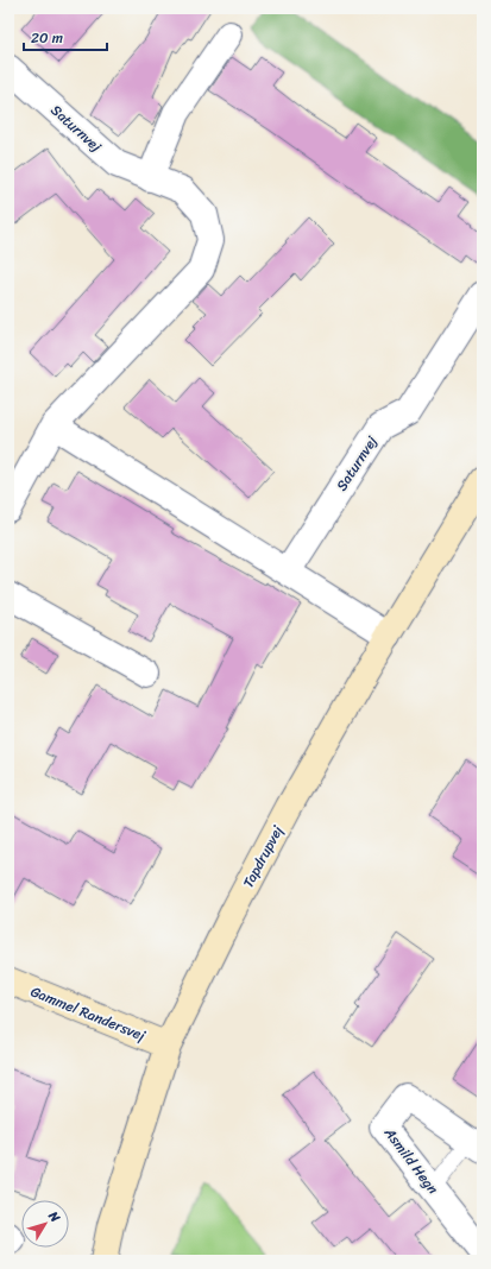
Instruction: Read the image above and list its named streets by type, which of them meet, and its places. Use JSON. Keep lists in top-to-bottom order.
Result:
{
  "streets": {
    "street": [
      "Saturnvej",
      "Tapdrupvej",
      "Gammel Randersvej",
      "Asmild Hegn"
    ]
  },
  "crossings": [
    ["Tapdrupvej", "Gammel Randersvej"]
  ],
  "scale_bar": "20 m",
  "north": "top right"
}
